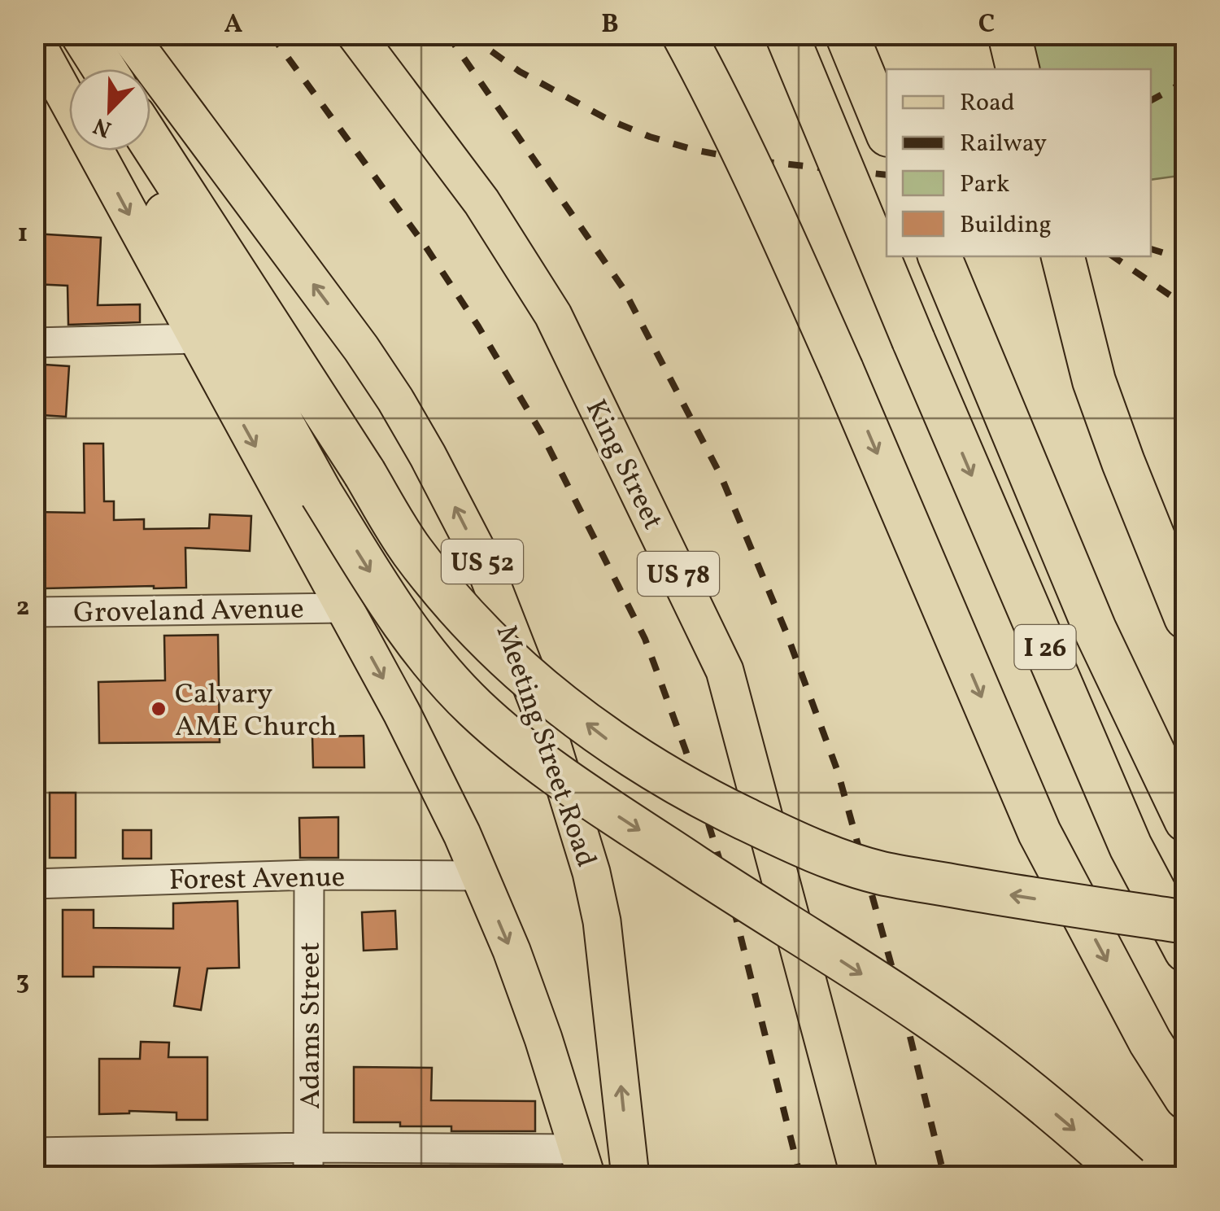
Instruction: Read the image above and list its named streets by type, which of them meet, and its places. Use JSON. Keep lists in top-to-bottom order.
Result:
{
  "streets": {
    "highway": ["I 26"],
    "main road": [
      "King Street",
      "US 52",
      "US 78",
      "Meeting Street Road"
    ],
    "street": ["Groveland Avenue", "Forest Avenue", "Adams Street"]
  },
  "crossings": [
    ["Forest Avenue", "Adams Street"]
  ],
  "places": ["Calvary AME Church"],
  "legend": [
    "Road",
    "Railway",
    "Park",
    "Building"
  ],
  "north": "bottom left",
  "grid": {
    "columns": ["A", "B", "C"],
    "rows": ["1", "2", "3"]
  }
}
